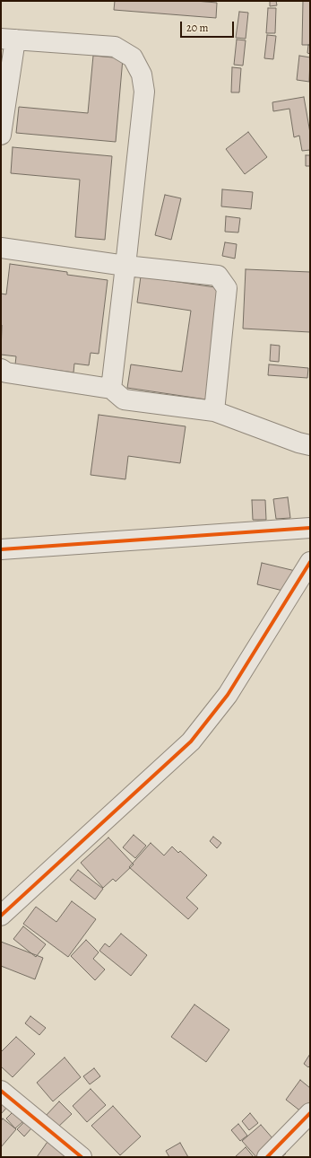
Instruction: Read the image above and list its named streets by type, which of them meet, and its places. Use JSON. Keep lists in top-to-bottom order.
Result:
{
  "scale_bar": "20 m"
}
